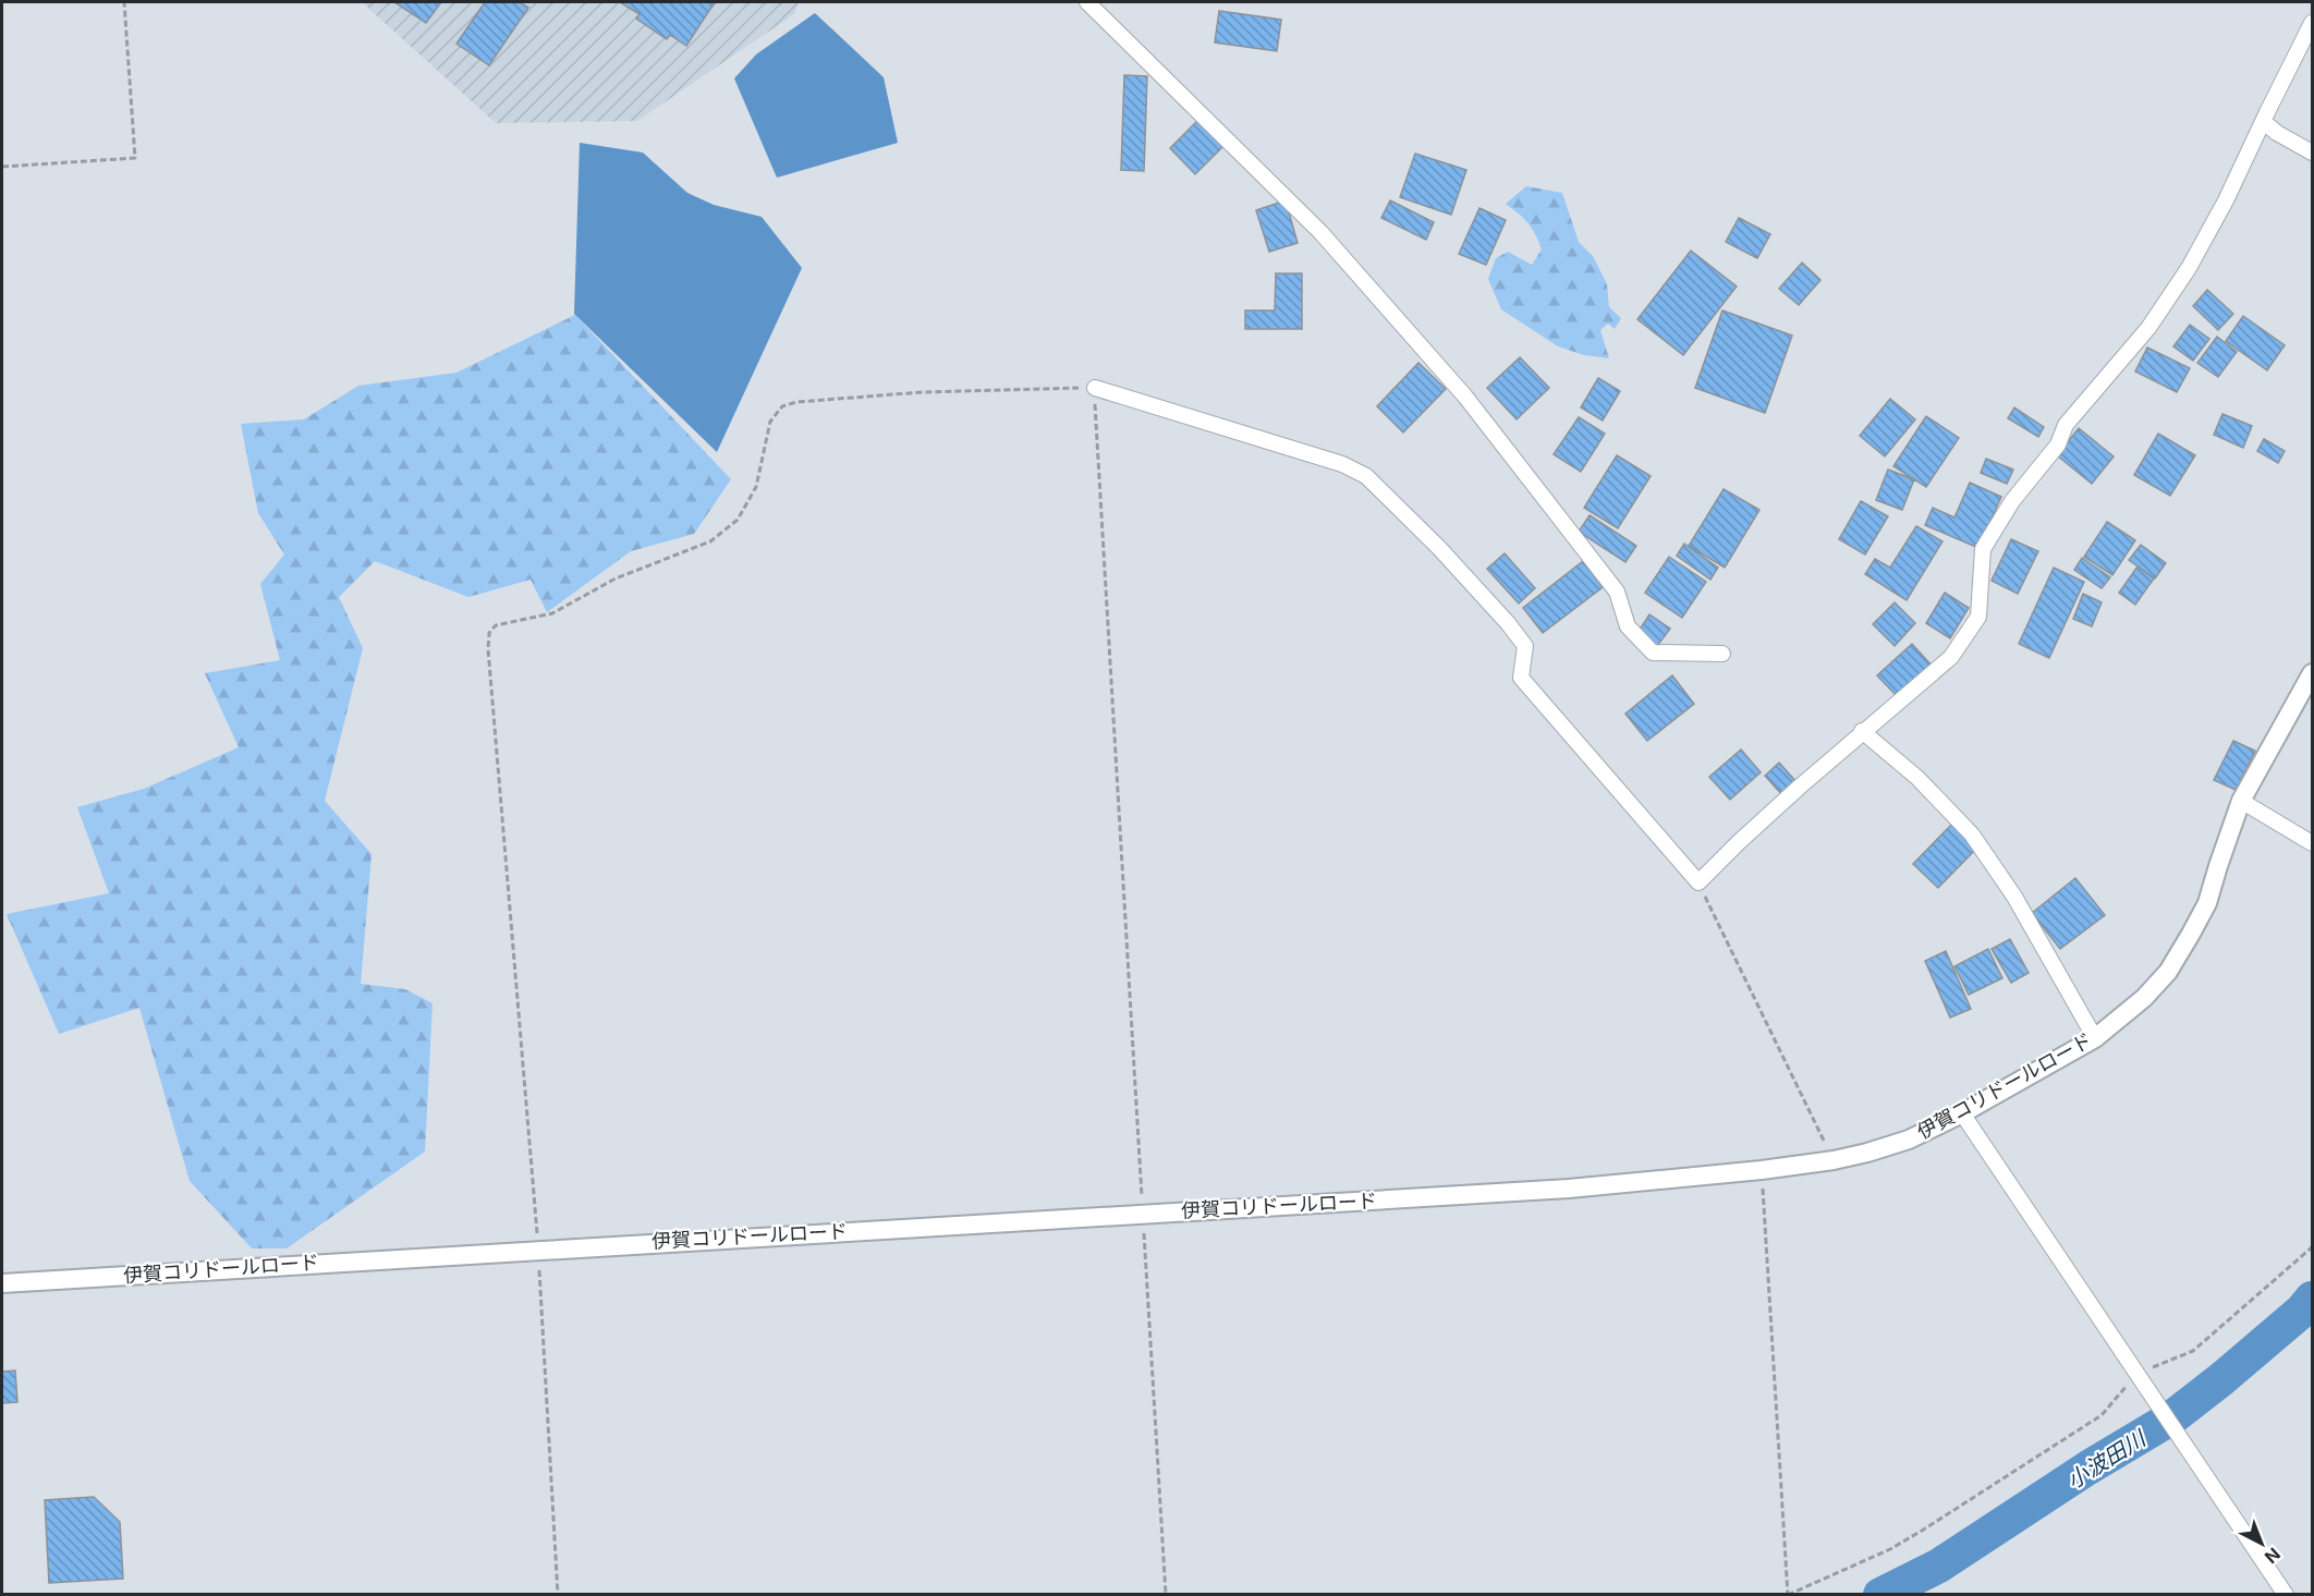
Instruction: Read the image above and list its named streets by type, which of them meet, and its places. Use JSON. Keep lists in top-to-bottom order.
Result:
{
  "streets": {
    "street": ["伊賀コリドールロード"]
  },
  "water": ["小波田川"],
  "north": "bottom right"
}
